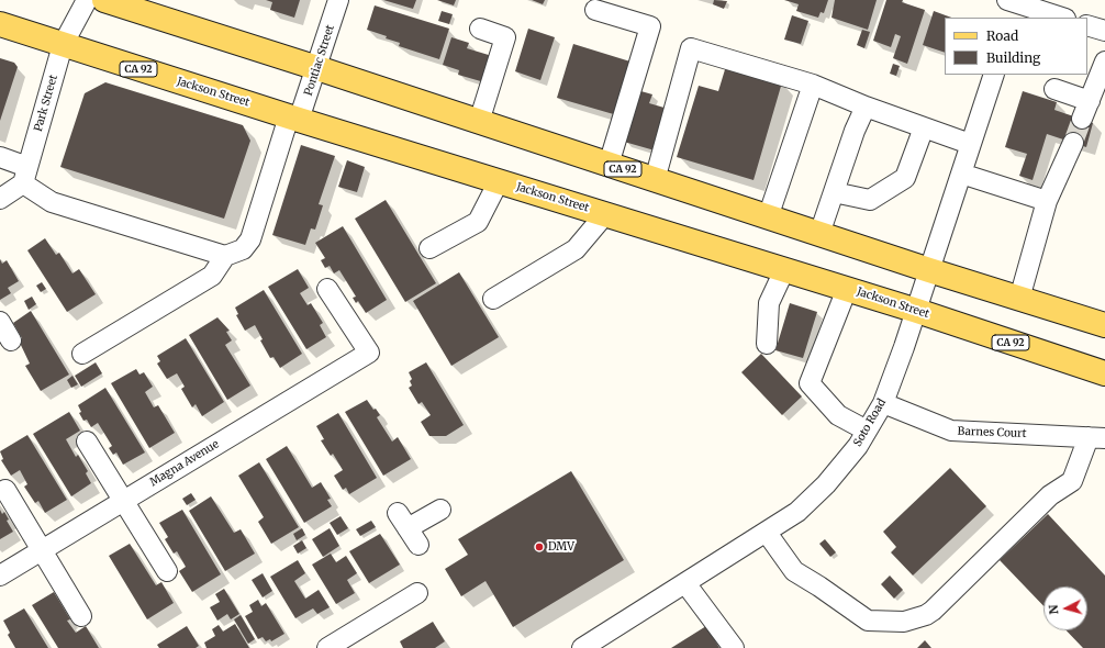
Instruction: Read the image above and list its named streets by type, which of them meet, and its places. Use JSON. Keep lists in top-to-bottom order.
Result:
{
  "streets": {
    "main road": ["CA 92", "Jackson Street"],
    "street": [
      "Pontiac Street",
      "Park Street",
      "Soto Road",
      "Barnes Court",
      "Magna Avenue"
    ]
  },
  "crossings": [
    ["Pontiac Street", "CA 92"],
    ["Pontiac Street", "Jackson Street"],
    ["CA 92", "Soto Road"],
    ["Jackson Street", "Park Street"],
    ["Jackson Street", "Soto Road"],
    ["Soto Road", "Barnes Court"]
  ],
  "places": ["DMV"],
  "legend": ["Road", "Building"],
  "north": "left"
}
